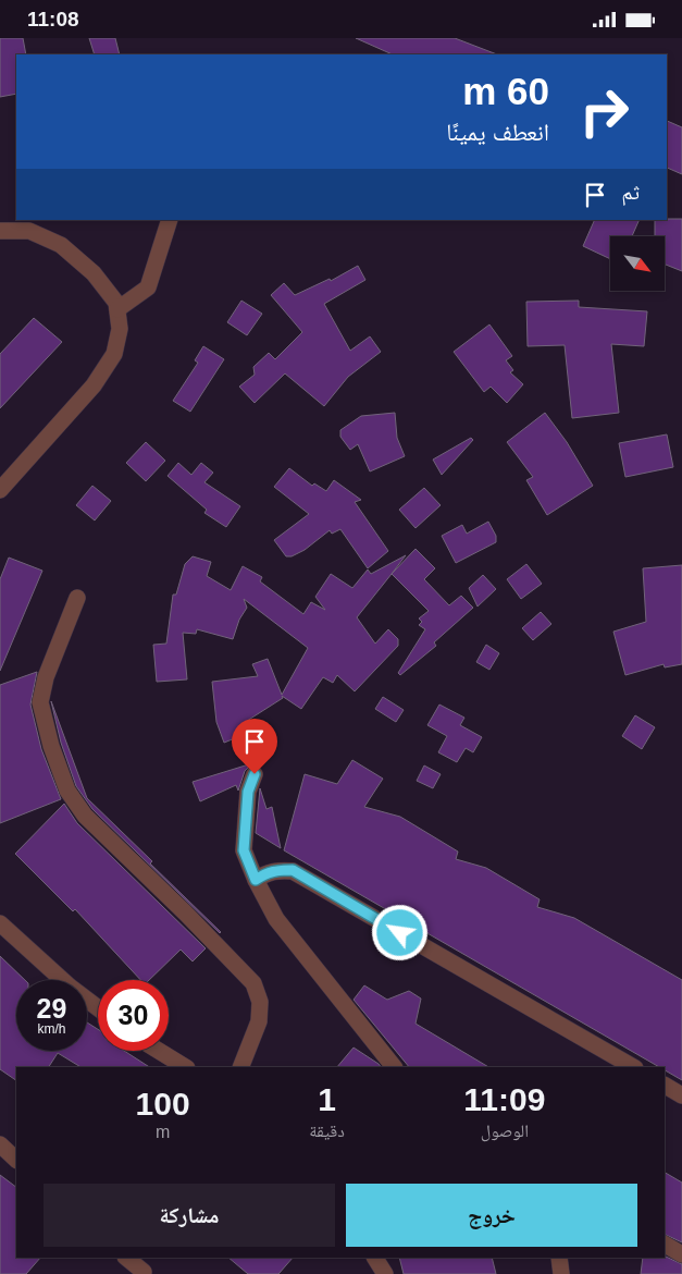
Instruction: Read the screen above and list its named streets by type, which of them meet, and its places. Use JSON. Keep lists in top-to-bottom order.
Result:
{
  "north": "bottom right",
  "page": {
    "status": "11:08",
    "turn": ["60 m", "انعطف يمينًا"],
    "then": "ثم",
    "speed": "29 km/h",
    "limit": "30",
    "eta": [
      "11:09",
      "الوصول",
      "1",
      "دقيقة",
      "100",
      "m"
    ],
    "buttons": ["خروج", "مشاركة"]
  }
}
